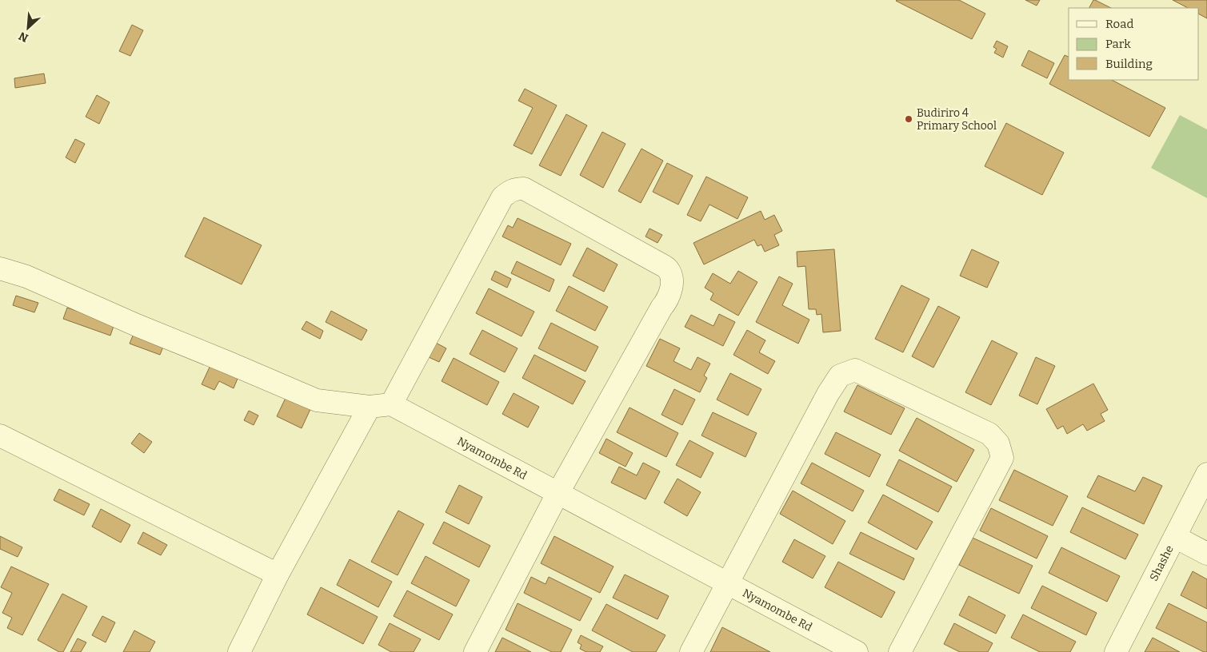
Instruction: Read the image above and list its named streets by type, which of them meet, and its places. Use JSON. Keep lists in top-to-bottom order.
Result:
{
  "streets": {
    "street": ["Nyamombe Rd", "Shashe"]
  },
  "places": ["Budiriro 4 Primary School"],
  "legend": ["Road", "Park", "Building"],
  "north": "bottom left"
}
